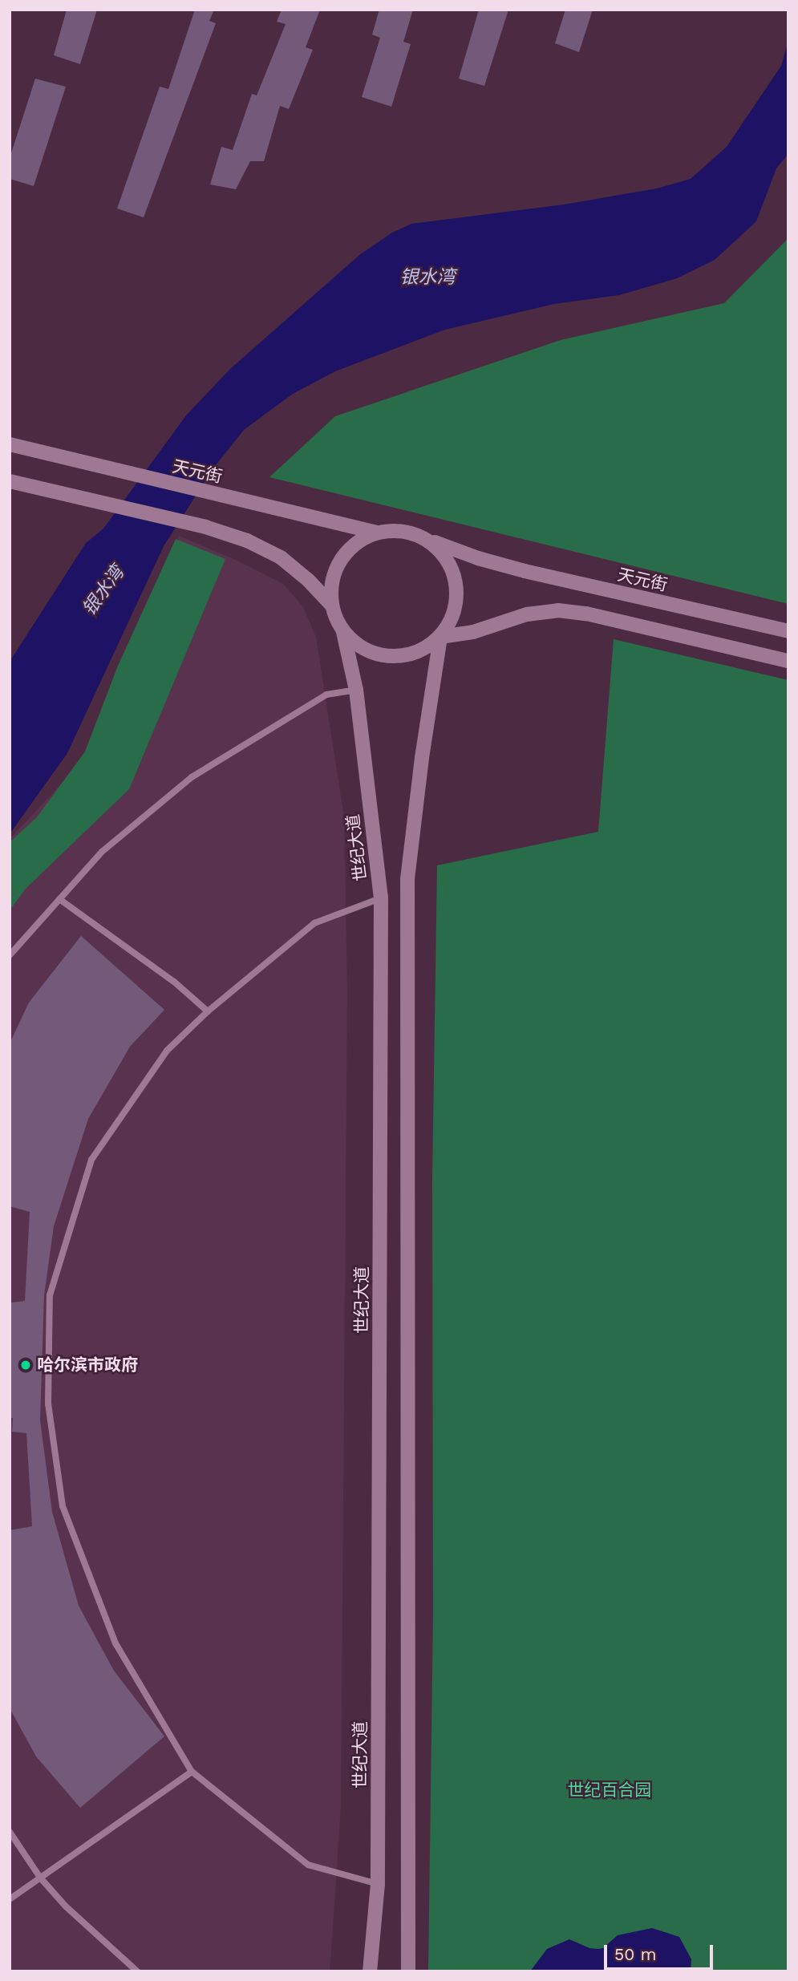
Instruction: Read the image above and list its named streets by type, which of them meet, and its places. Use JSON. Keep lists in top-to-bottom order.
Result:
{
  "streets": {
    "main road": ["天元街", "世纪大道"]
  },
  "crossings": [
    ["天元街", "世纪大道"]
  ],
  "water": ["银水湾"],
  "parks": ["世纪百合园"],
  "places": ["哈尔滨市政府"],
  "scale_bar": "50 m"
}
